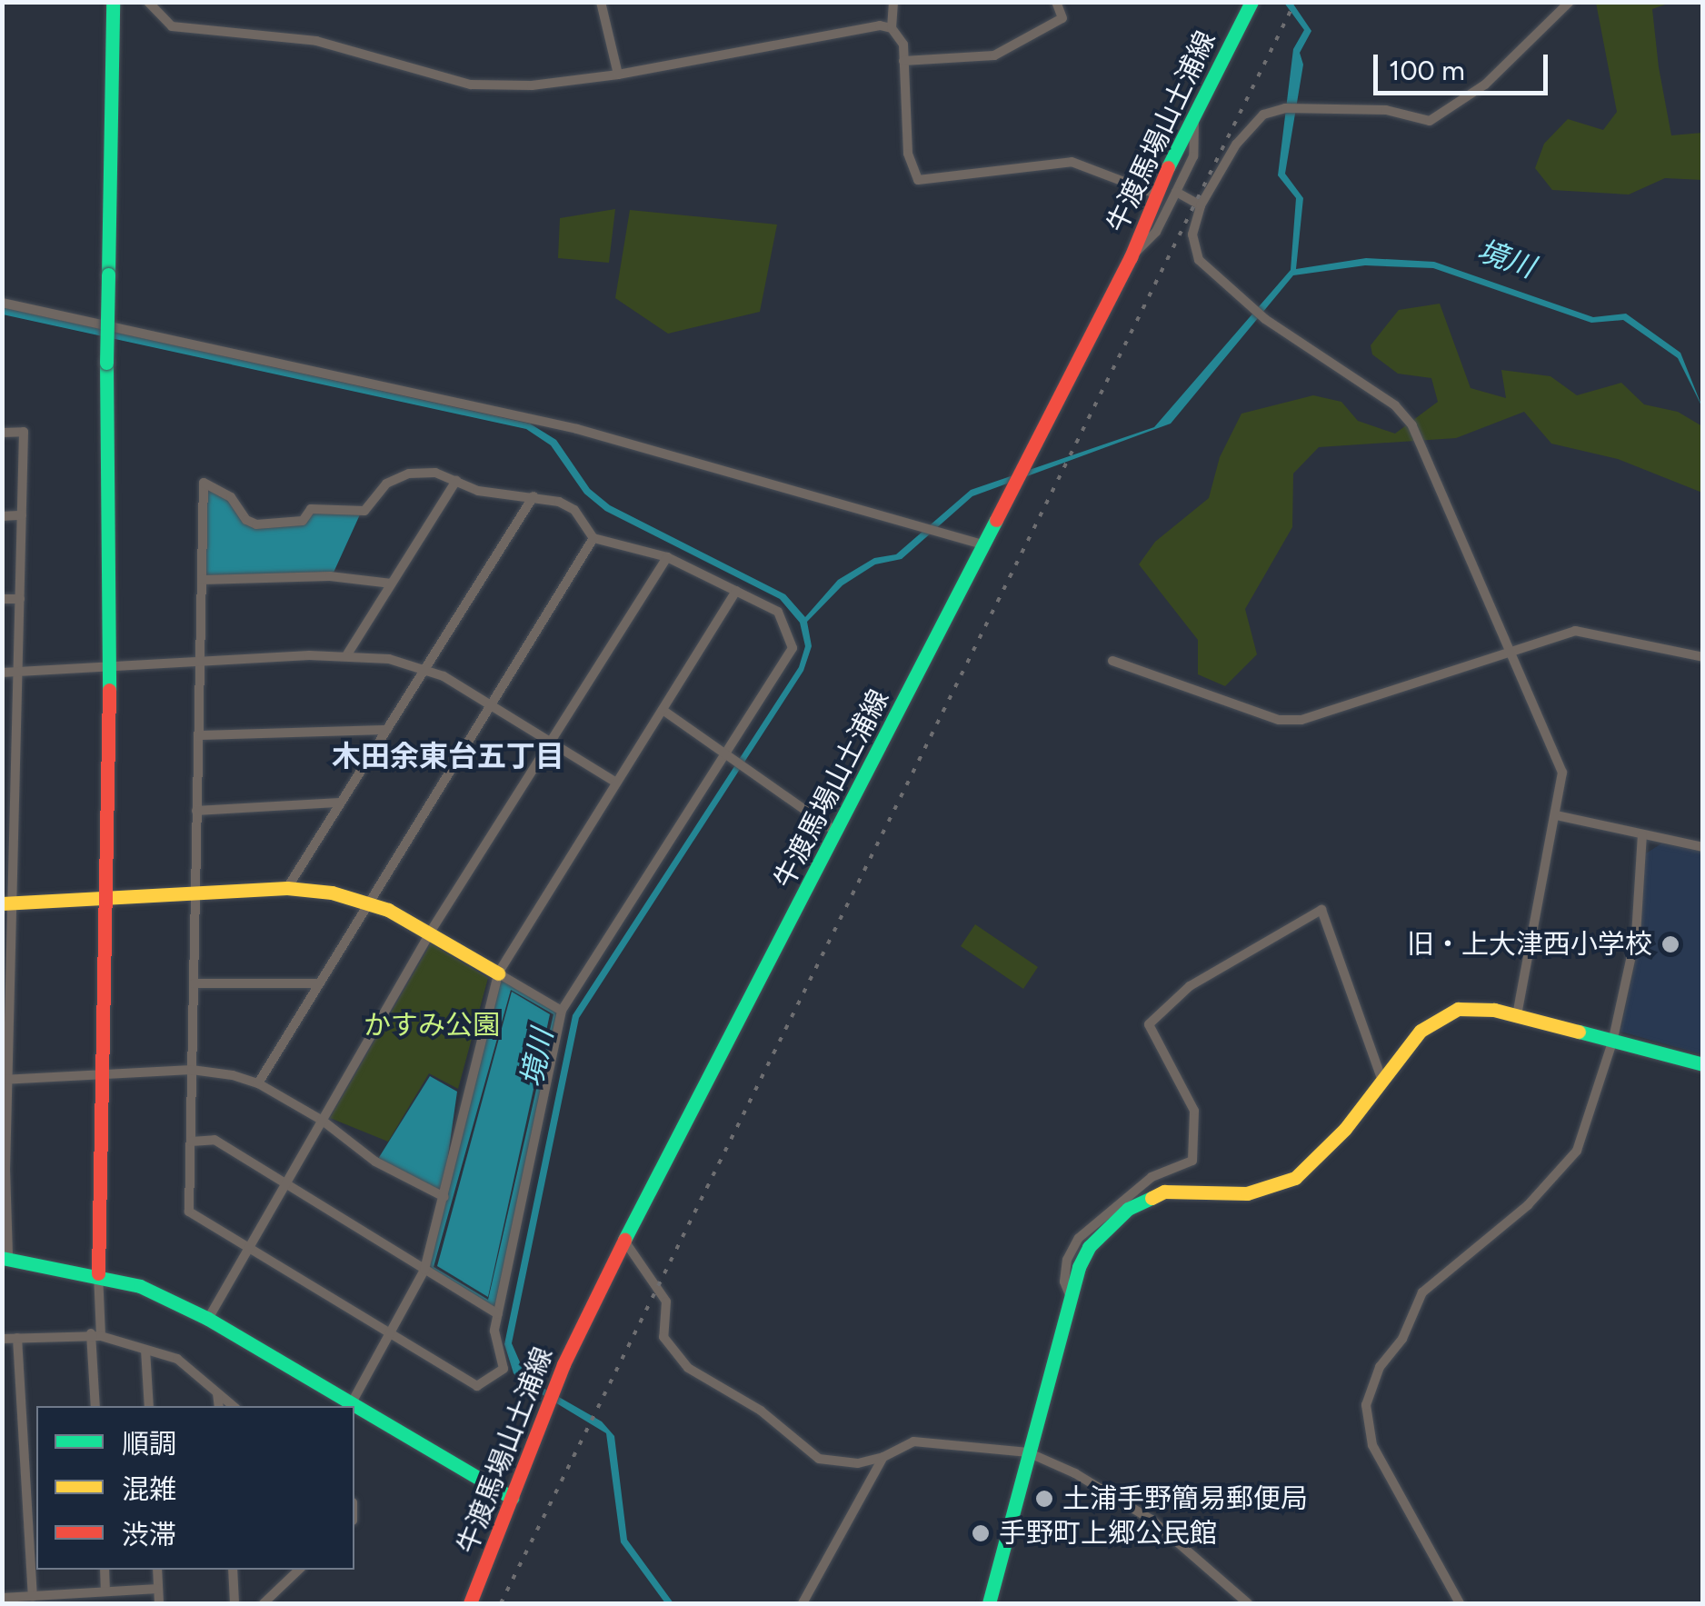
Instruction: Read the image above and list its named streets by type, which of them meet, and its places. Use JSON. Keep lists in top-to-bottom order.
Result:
{
  "streets": {
    "street": ["牛渡馬場山土浦線"]
  },
  "districts": ["木田余東台五丁目"],
  "water": ["境川"],
  "parks": ["かすみ公園"],
  "places": ["旧・上大津西小学校", "土浦手野簡易郵便局", "手野町上郷公民館"],
  "legend": ["順調", "混雑", "渋滞"],
  "scale_bar": "100 m"
}
